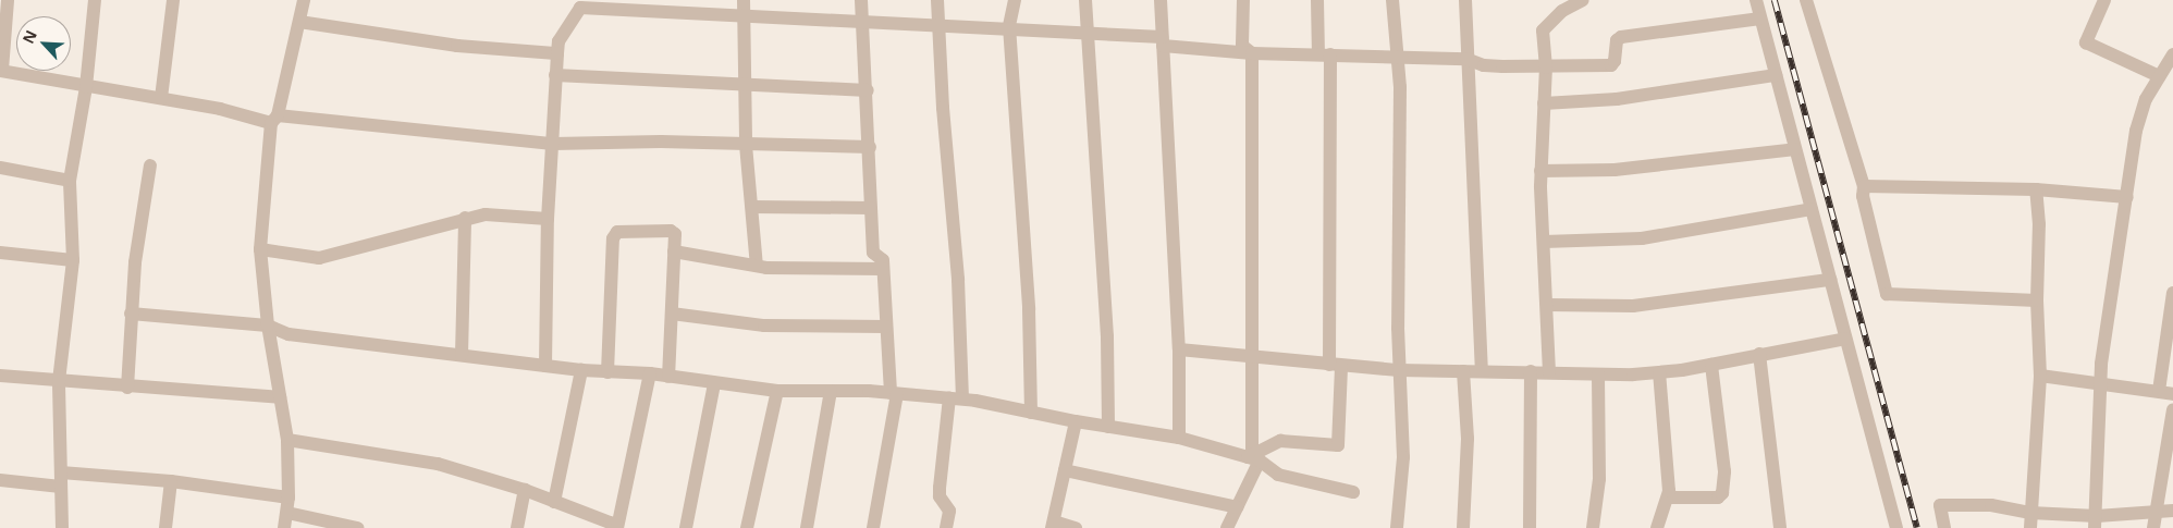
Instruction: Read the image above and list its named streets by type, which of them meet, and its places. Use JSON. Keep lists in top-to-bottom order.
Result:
{
  "north": "top left"
}
